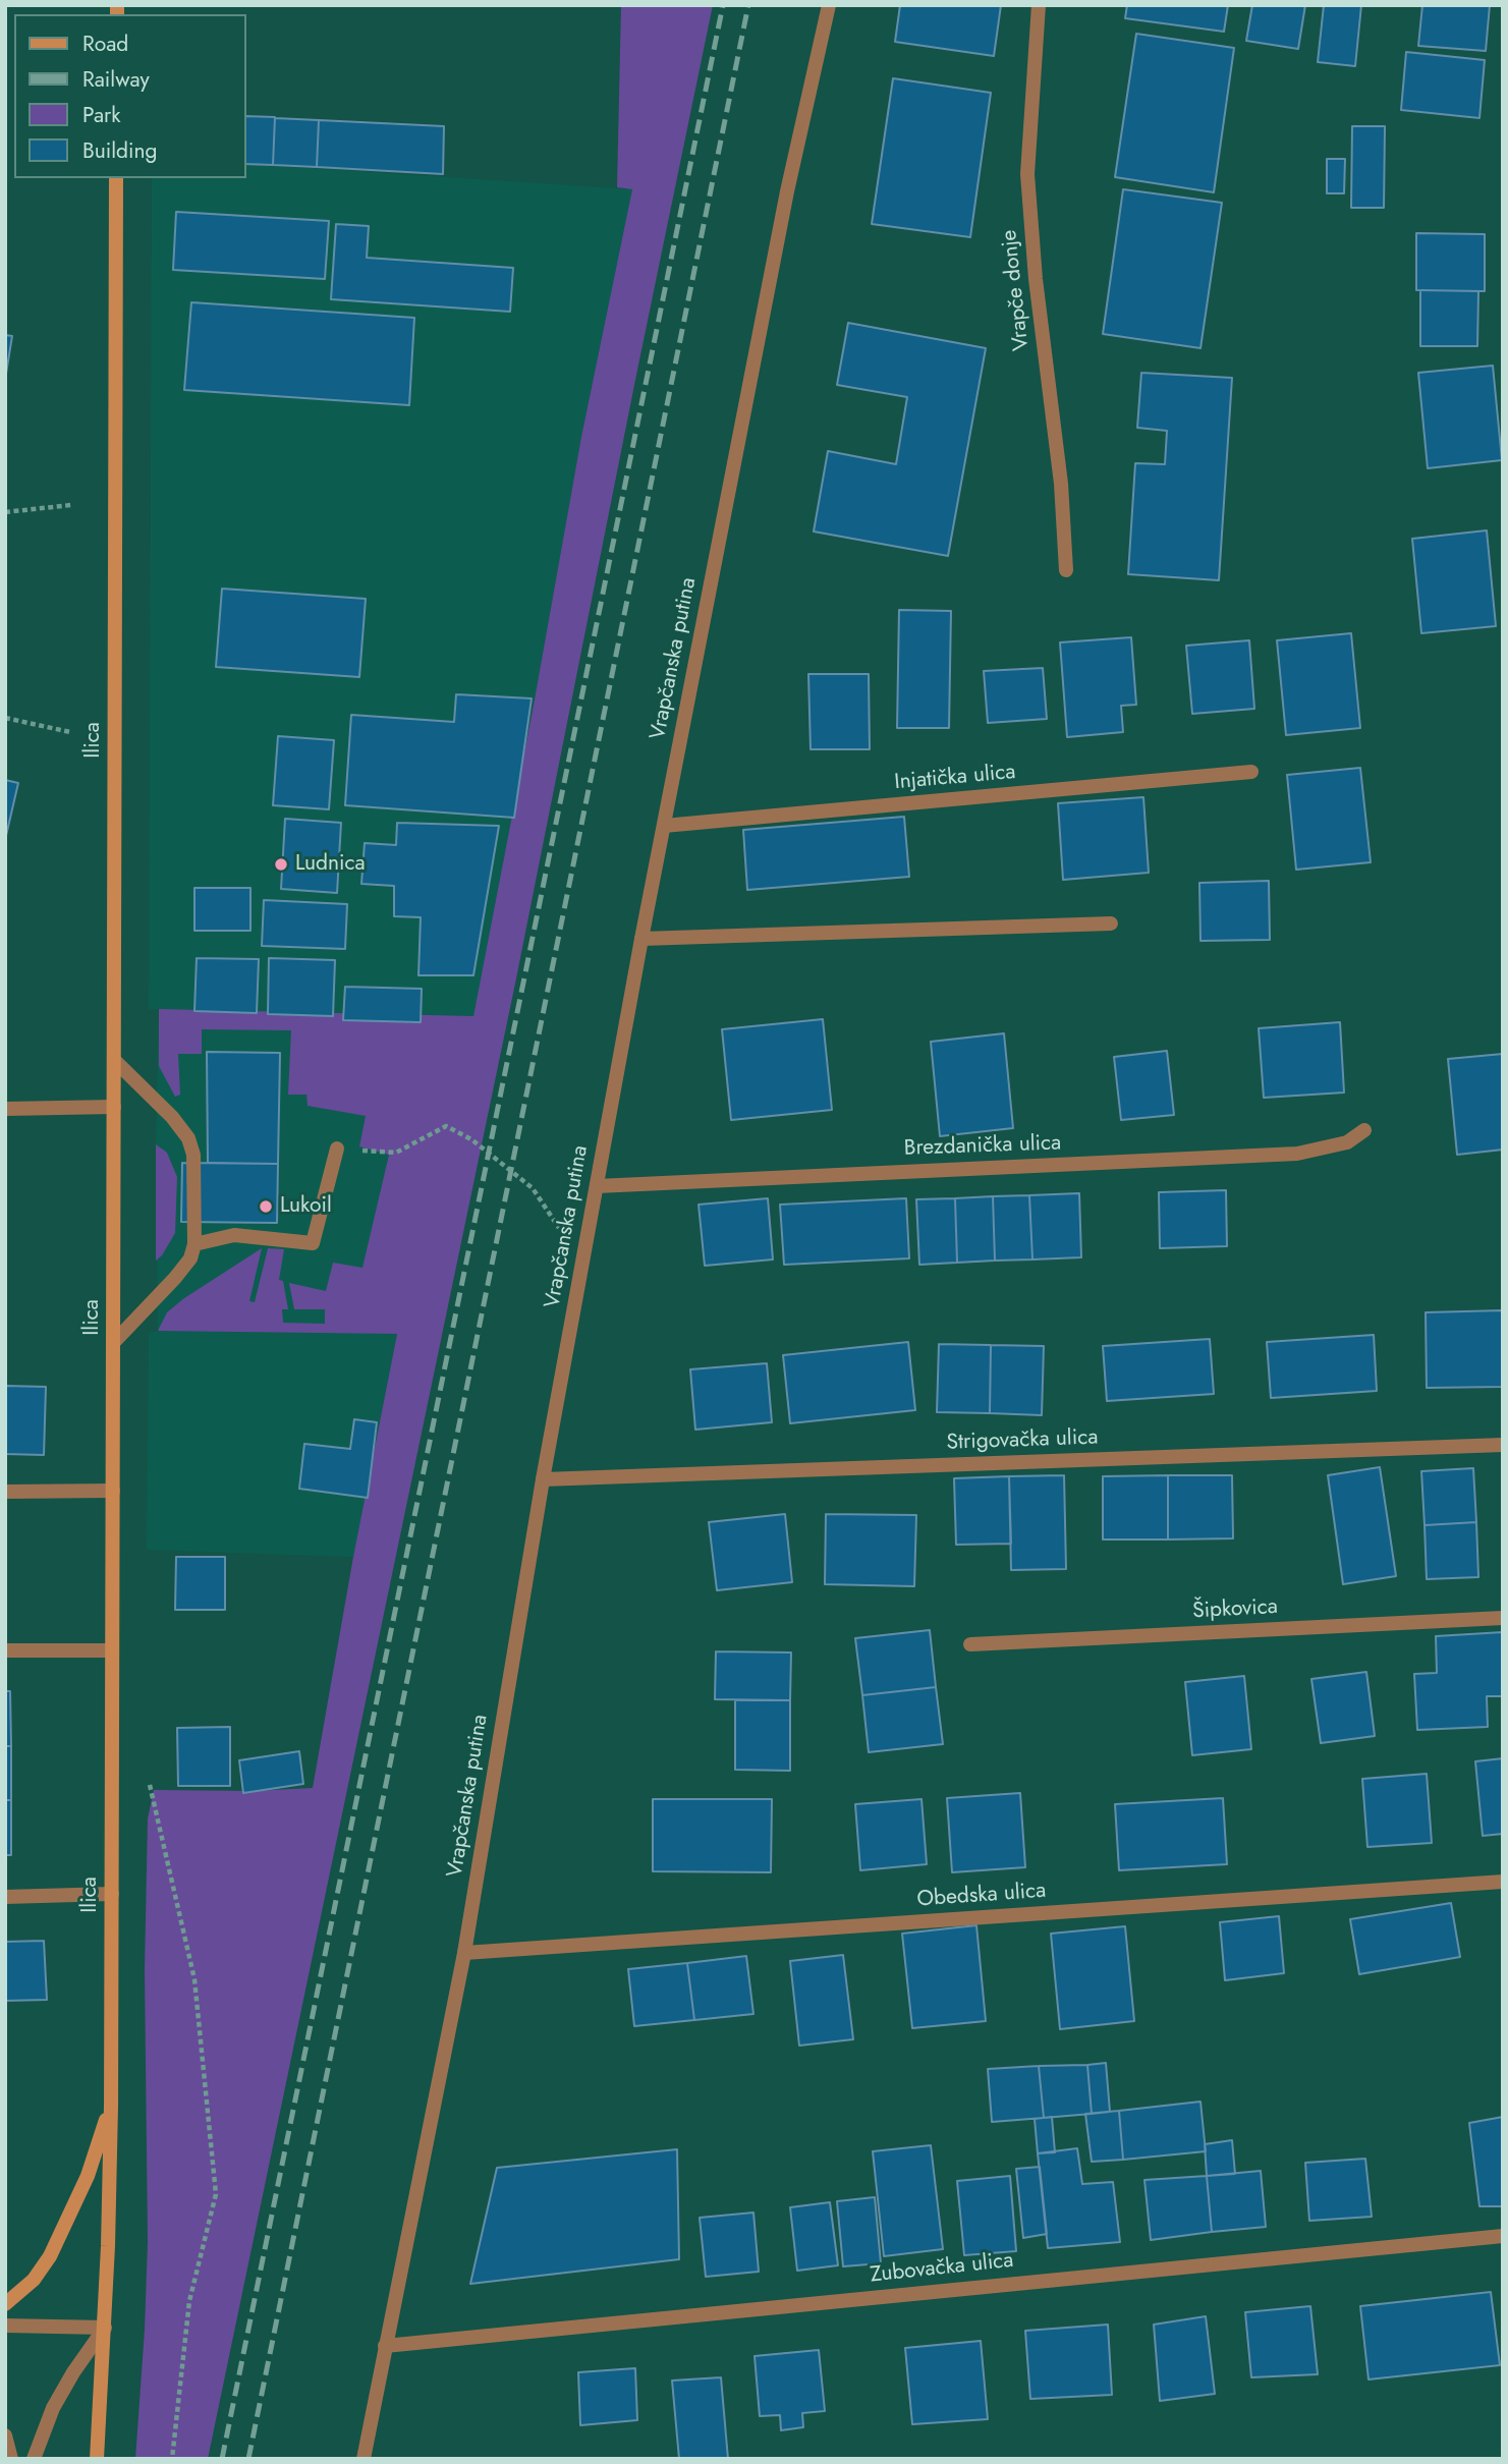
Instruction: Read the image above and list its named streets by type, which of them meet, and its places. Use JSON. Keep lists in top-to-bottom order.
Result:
{
  "streets": {
    "main road": ["Ilica"],
    "street": [
      "Vrapče donje",
      "Vrapčanska putina",
      "Injatička ulica",
      "Brezdanička ulica",
      "Strigovačka ulica",
      "Šipkovica",
      "Obedska ulica",
      "Zubovačka ulica"
    ]
  },
  "crossings": [
    ["Vrapčanska putina", "Injatička ulica"],
    ["Vrapčanska putina", "Brezdanička ulica"],
    ["Vrapčanska putina", "Strigovačka ulica"],
    ["Vrapčanska putina", "Obedska ulica"],
    ["Vrapčanska putina", "Zubovačka ulica"]
  ],
  "places": ["Ludnica", "Lukoil"],
  "legend": [
    "Road",
    "Railway",
    "Park",
    "Building"
  ]
}
